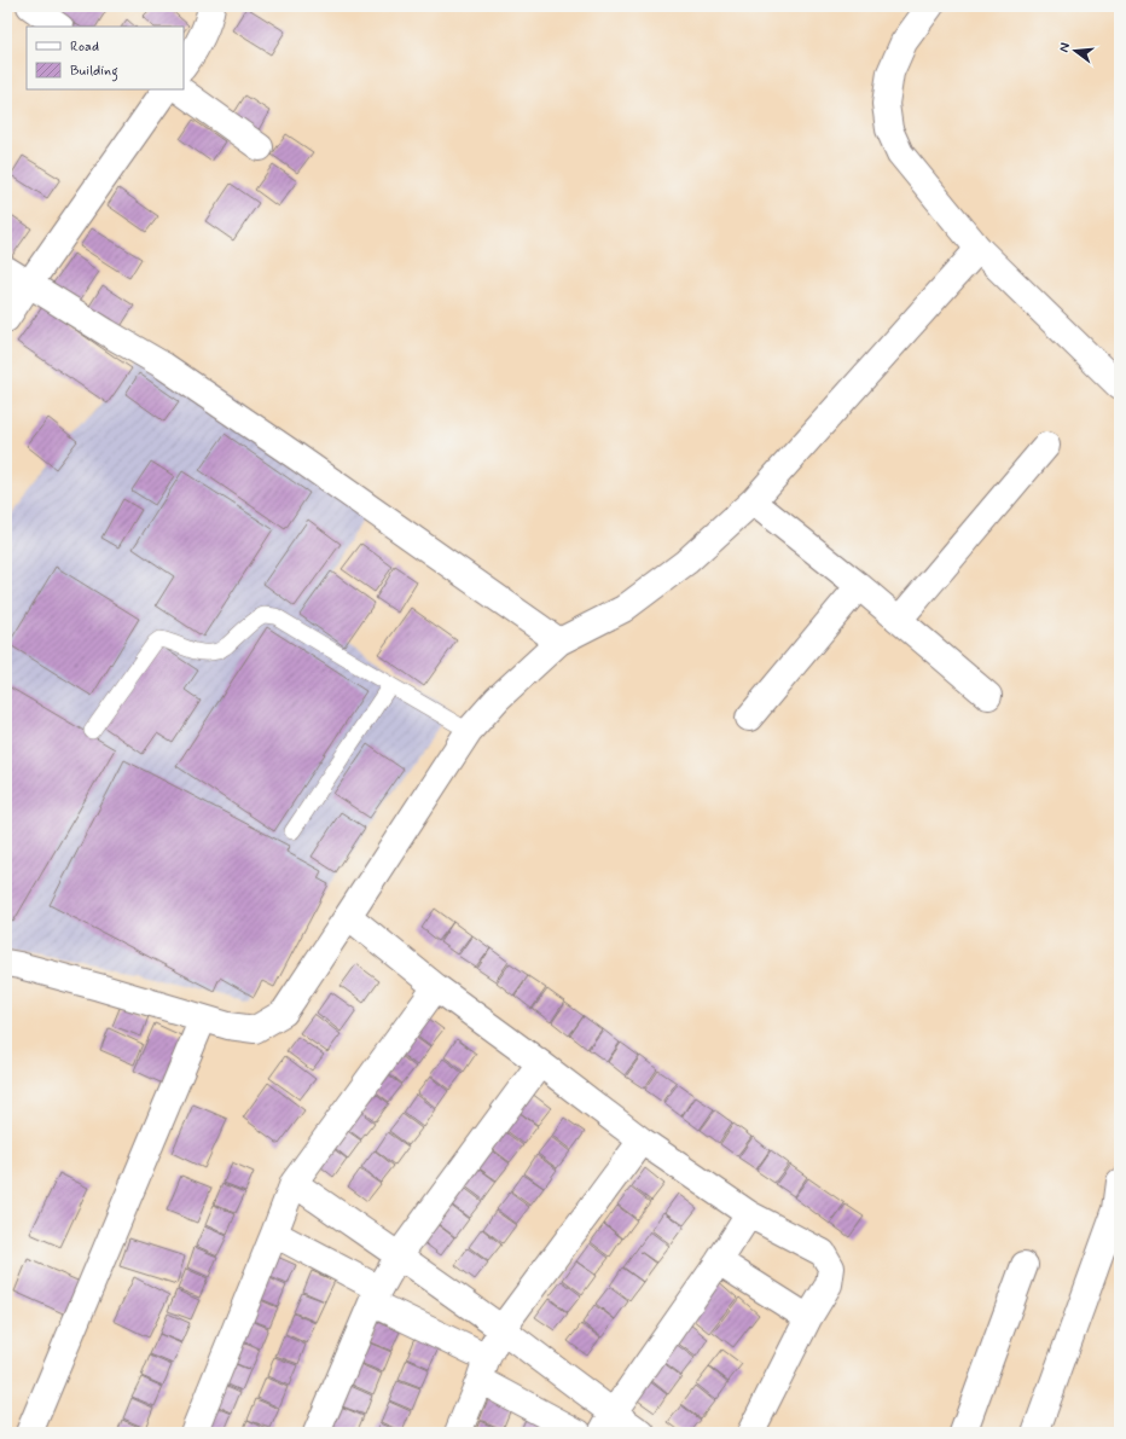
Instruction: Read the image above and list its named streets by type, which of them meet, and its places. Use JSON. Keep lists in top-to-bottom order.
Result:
{
  "legend": ["Road", "Building"],
  "north": "left"
}
